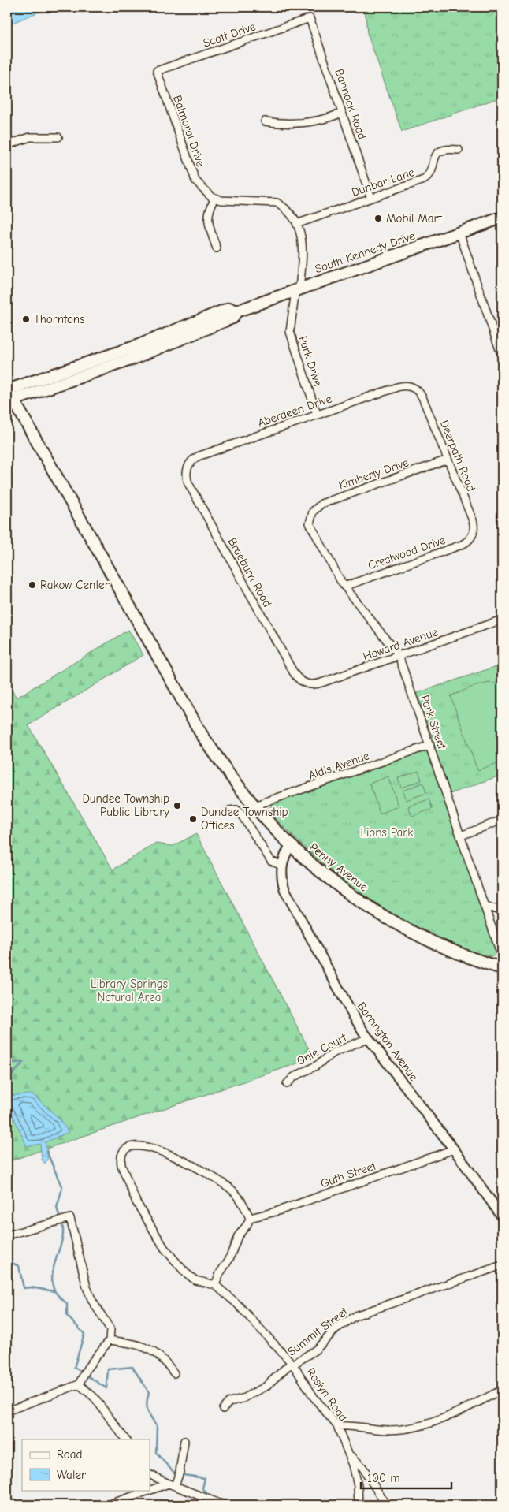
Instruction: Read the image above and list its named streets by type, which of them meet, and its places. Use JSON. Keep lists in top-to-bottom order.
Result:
{
  "streets": {
    "main road": ["South Kennedy Drive", "Penny Avenue"],
    "street": [
      "Scott Drive",
      "Bannock Road",
      "Balmoral Drive",
      "Dunbar Lane",
      "Park Drive",
      "Aberdeen Drive",
      "Deerpath Road",
      "Kimberly Drive",
      "Crestwood Drive",
      "Braeburn Road",
      "Howard Avenue",
      "Park Street",
      "Aldis Avenue",
      "Barrington Avenue",
      "Onie Court",
      "Guth Street",
      "Summit Street",
      "Roslyn Road"
    ]
  },
  "crossings": [
    ["Scott Drive", "Bannock Road"],
    ["Scott Drive", "Balmoral Drive"],
    ["Bannock Road", "Dunbar Lane"],
    ["South Kennedy Drive", "Park Drive"],
    ["South Kennedy Drive", "Penny Avenue"],
    ["Park Drive", "Aberdeen Drive"],
    ["Aberdeen Drive", "Deerpath Road"],
    ["Aberdeen Drive", "Braeburn Road"],
    ["Deerpath Road", "Kimberly Drive"],
    ["Deerpath Road", "Crestwood Drive"],
    ["Kimberly Drive", "Park Street"],
    ["Crestwood Drive", "Park Street"],
    ["Braeburn Road", "Howard Avenue"],
    ["Howard Avenue", "Park Street"],
    ["Park Street", "Aldis Avenue"],
    ["Aldis Avenue", "Penny Avenue"],
    ["Penny Avenue", "Barrington Avenue"],
    ["Barrington Avenue", "Onie Court"],
    ["Barrington Avenue", "Guth Street"],
    ["Guth Street", "Roslyn Road"],
    ["Summit Street", "Roslyn Road"]
  ],
  "parks": ["Lions Park", "Library Springs Natural Area"],
  "places": [
    "Mobil Mart",
    "Thorntons",
    "Rakow Center",
    "Dundee Township Public Library",
    "Dundee Township Offices"
  ],
  "legend": ["Road", "Water"],
  "scale_bar": "100 m"
}
